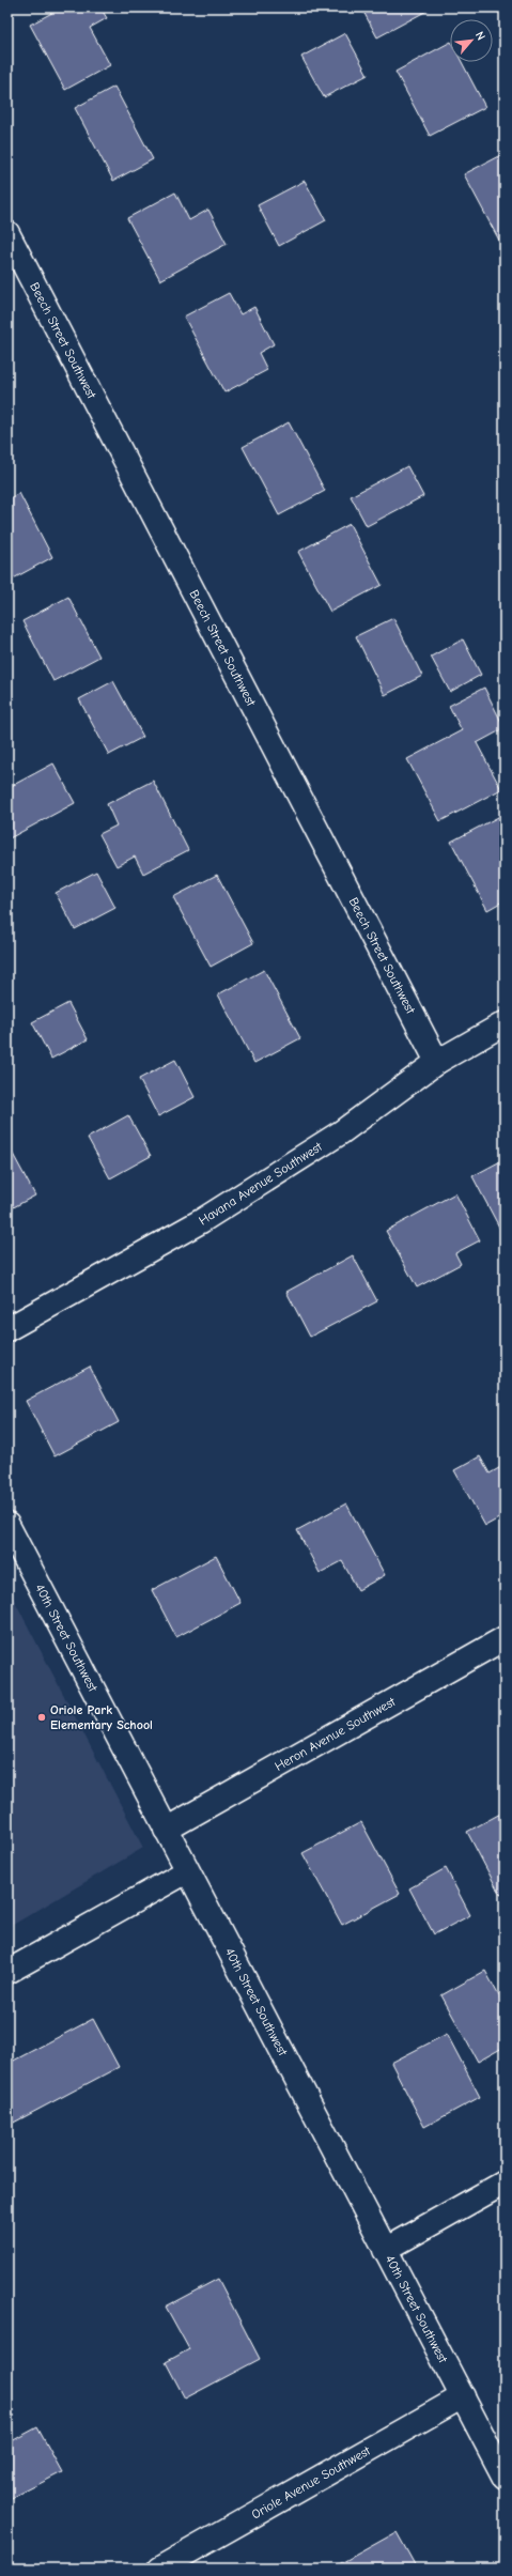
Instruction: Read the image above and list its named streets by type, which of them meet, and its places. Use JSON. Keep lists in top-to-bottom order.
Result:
{
  "streets": {
    "street": [
      "Beech Street Southwest",
      "Havana Avenue Southwest",
      "40th Street Southwest",
      "Heron Avenue Southwest",
      "Oriole Avenue Southwest"
    ]
  },
  "crossings": [
    ["Beech Street Southwest", "Havana Avenue Southwest"],
    ["40th Street Southwest", "Heron Avenue Southwest"],
    ["40th Street Southwest", "Oriole Avenue Southwest"]
  ],
  "places": ["Oriole Park Elementary School"],
  "north": "top right"
}
